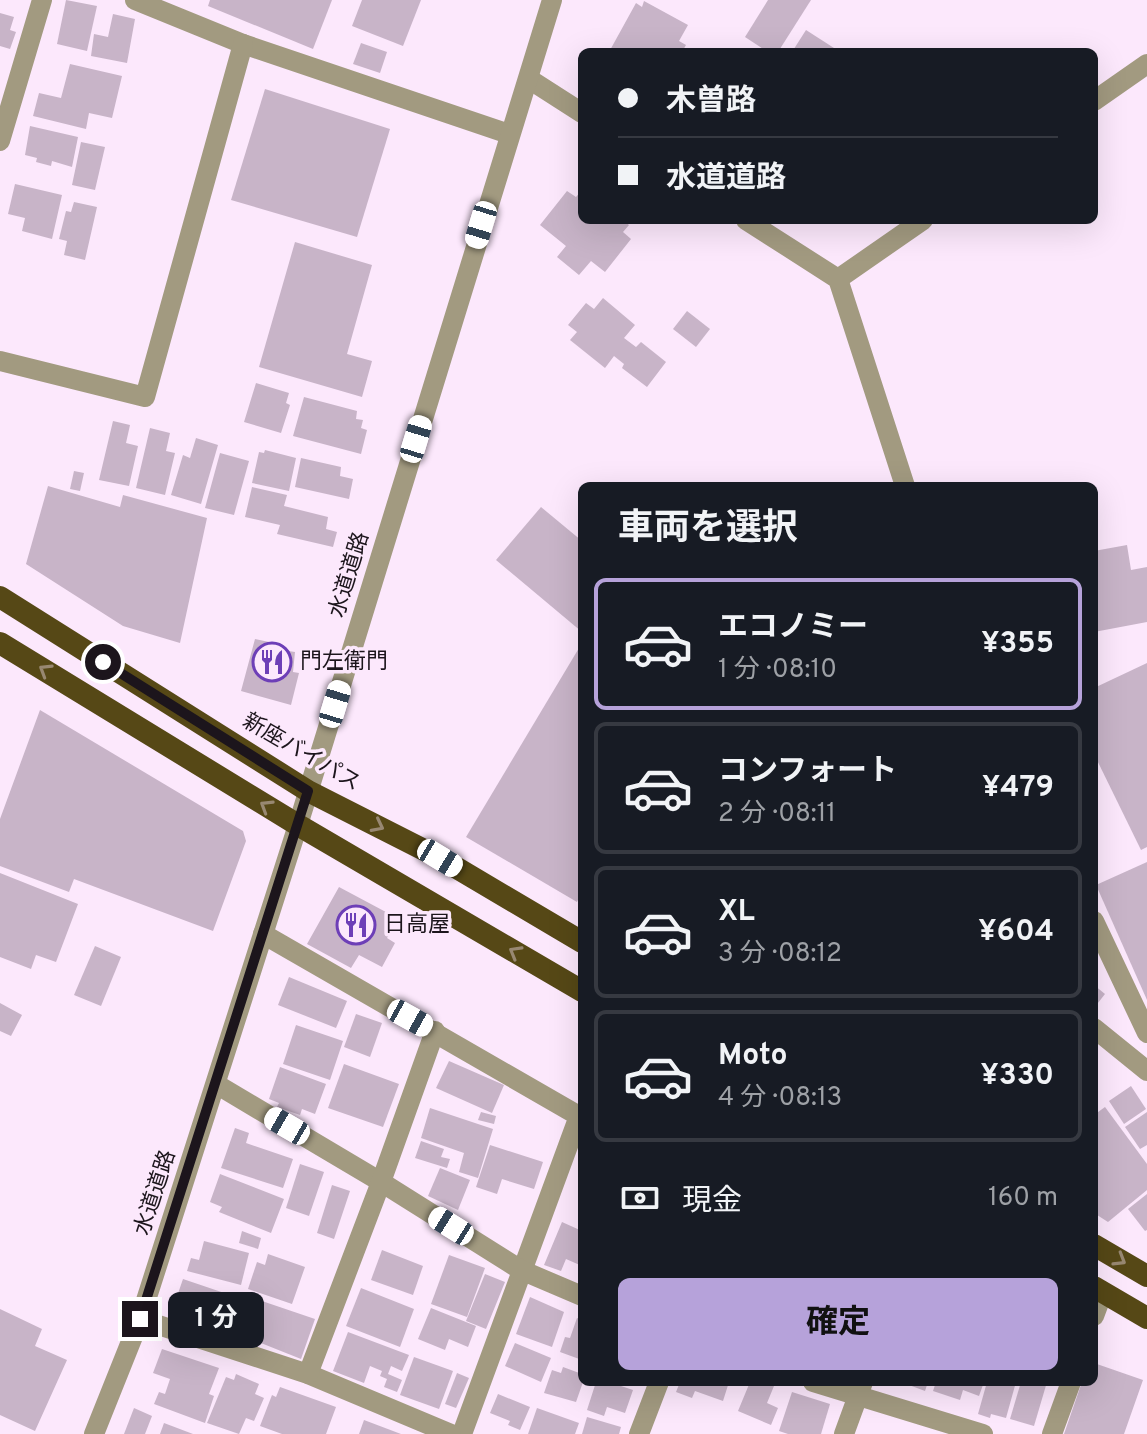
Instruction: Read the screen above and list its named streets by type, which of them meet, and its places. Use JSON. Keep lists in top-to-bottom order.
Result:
{
  "streets": {
    "highway": ["新座バイパス"],
    "street": ["水道道路"]
  },
  "crossings": [
    ["水道道路", "新座バイパス"]
  ],
  "places": {
    "restaurant": ["門左衛門", "日高屋"]
  },
  "page": {
    "banner": ["木曽路", "水道道路"],
    "heading": "車両を選択",
    "list": [
      {
        "name": "エコノミー",
        "note": "1 分 · 08:10",
        "value": "¥355"
      },
      {
        "name": "コンフォート",
        "note": "2 分 · 08:11",
        "value": "¥479"
      },
      {
        "name": "XL",
        "note": "3 分 · 08:12",
        "value": "¥604"
      },
      {
        "name": "Moto",
        "note": "4 分 · 08:13",
        "value": "¥330"
      }
    ],
    "pay": ["現金", "160 m"],
    "buttons": "確定",
    "bubble": "1 分"
  }
}
